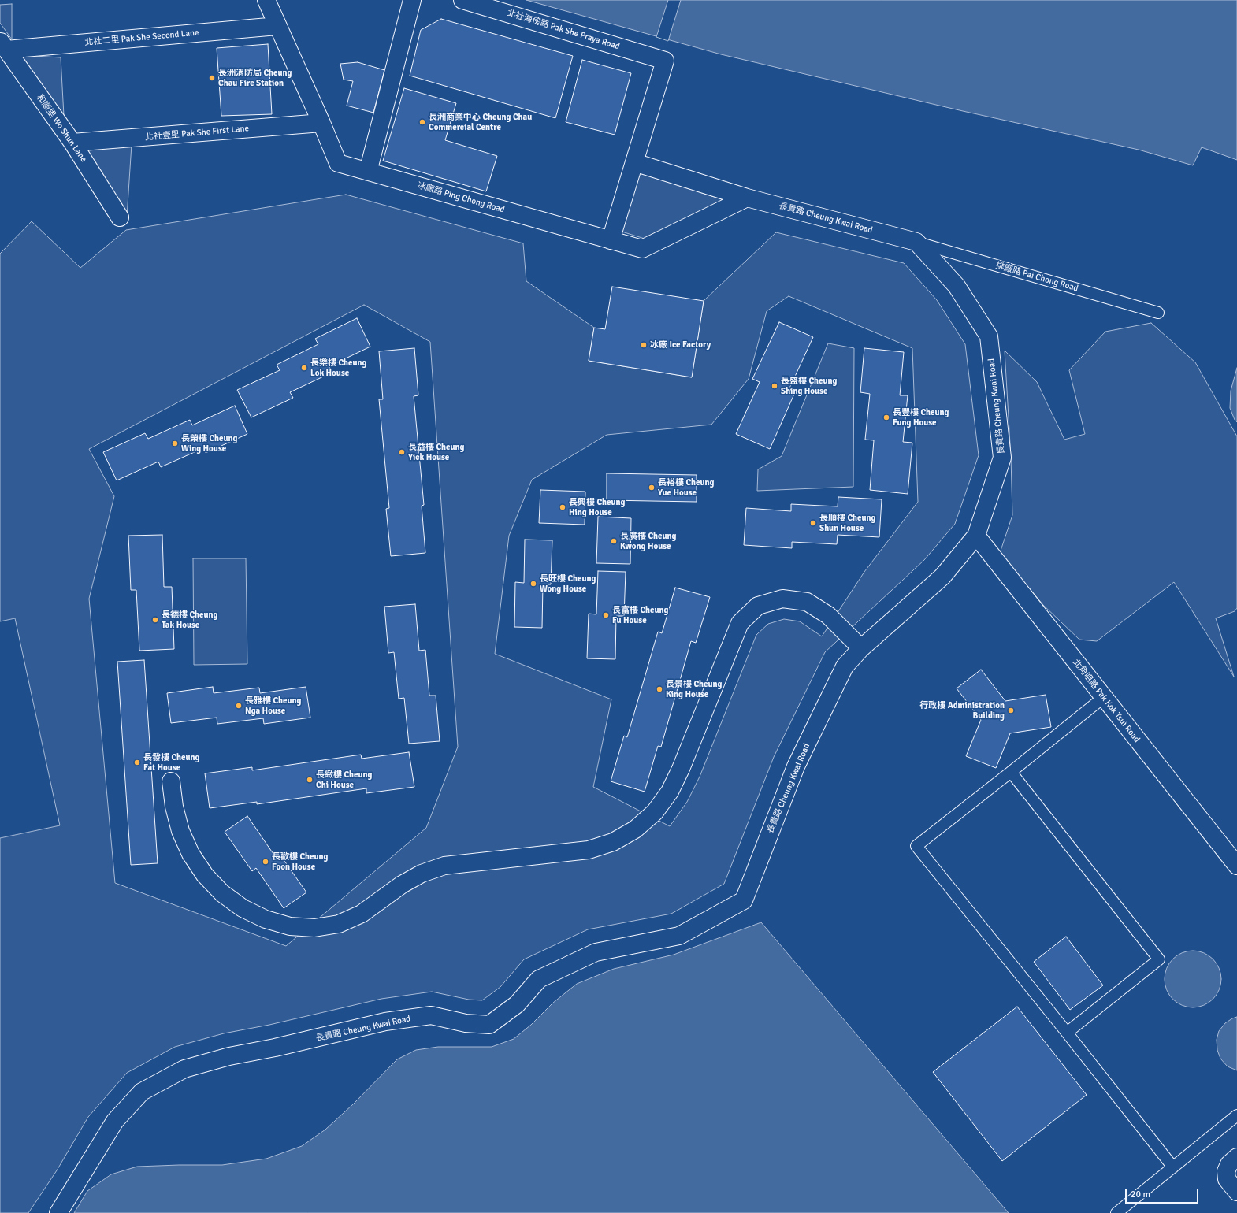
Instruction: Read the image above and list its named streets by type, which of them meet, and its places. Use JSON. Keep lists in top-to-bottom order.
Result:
{
  "streets": {
    "street": [
      "北社海傍路 Pak She Praya Road",
      "北社二里 Pak She Second Lane",
      "和順里 Wo Shun Lane",
      "北社壹里 Pak She First Lane",
      "冰廠路 Ping Chong Road",
      "長貴路 Cheung Kwai Road",
      "北角咀路 Pak Kok Tsui Road"
    ],
    "lane": ["排廠路 Pai Chong Road"]
  },
  "crossings": [
    ["北社海傍路 Pak She Praya Road", "長貴路 Cheung Kwai Road"],
    ["北社二里 Pak She Second Lane", "和順里 Wo Shun Lane"],
    ["北社二里 Pak She Second Lane", "冰廠路 Ping Chong Road"],
    ["和順里 Wo Shun Lane", "北社壹里 Pak She First Lane"],
    ["北社壹里 Pak She First Lane", "冰廠路 Ping Chong Road"],
    ["冰廠路 Ping Chong Road", "長貴路 Cheung Kwai Road"],
    ["長貴路 Cheung Kwai Road", "排廠路 Pai Chong Road"],
    ["長貴路 Cheung Kwai Road", "北角咀路 Pak Kok Tsui Road"]
  ],
  "places": [
    "長洲消防局 Cheung Chau Fire Station",
    "長洲商業中心 Cheung Chau Commercial Centre",
    "冰廠 Ice Factory",
    "長樂樓 Cheung Lok House",
    "長盛樓 Cheung Shing House",
    "長豐樓 Cheung Fung House",
    "長榮樓 Cheung Wing House",
    "長益樓 Cheung Yick House",
    "長裕樓 Cheung Yue House",
    "長興樓 Cheung Hing House",
    "長順樓 Cheung Shun House",
    "長廣樓 Cheung Kwong House",
    "長旺樓 Cheung Wong House",
    "長富樓 Cheung Fu House",
    "長德樓 Cheung Tak House",
    "長景樓 Cheung King House",
    "長雅樓 Cheung Nga House",
    "行政樓 Administration Building",
    "長發樓 Cheung Fat House",
    "長緻樓 Cheung Chi House",
    "長歡樓 Cheung Foon House"
  ],
  "scale_bar": "20 m"
}
